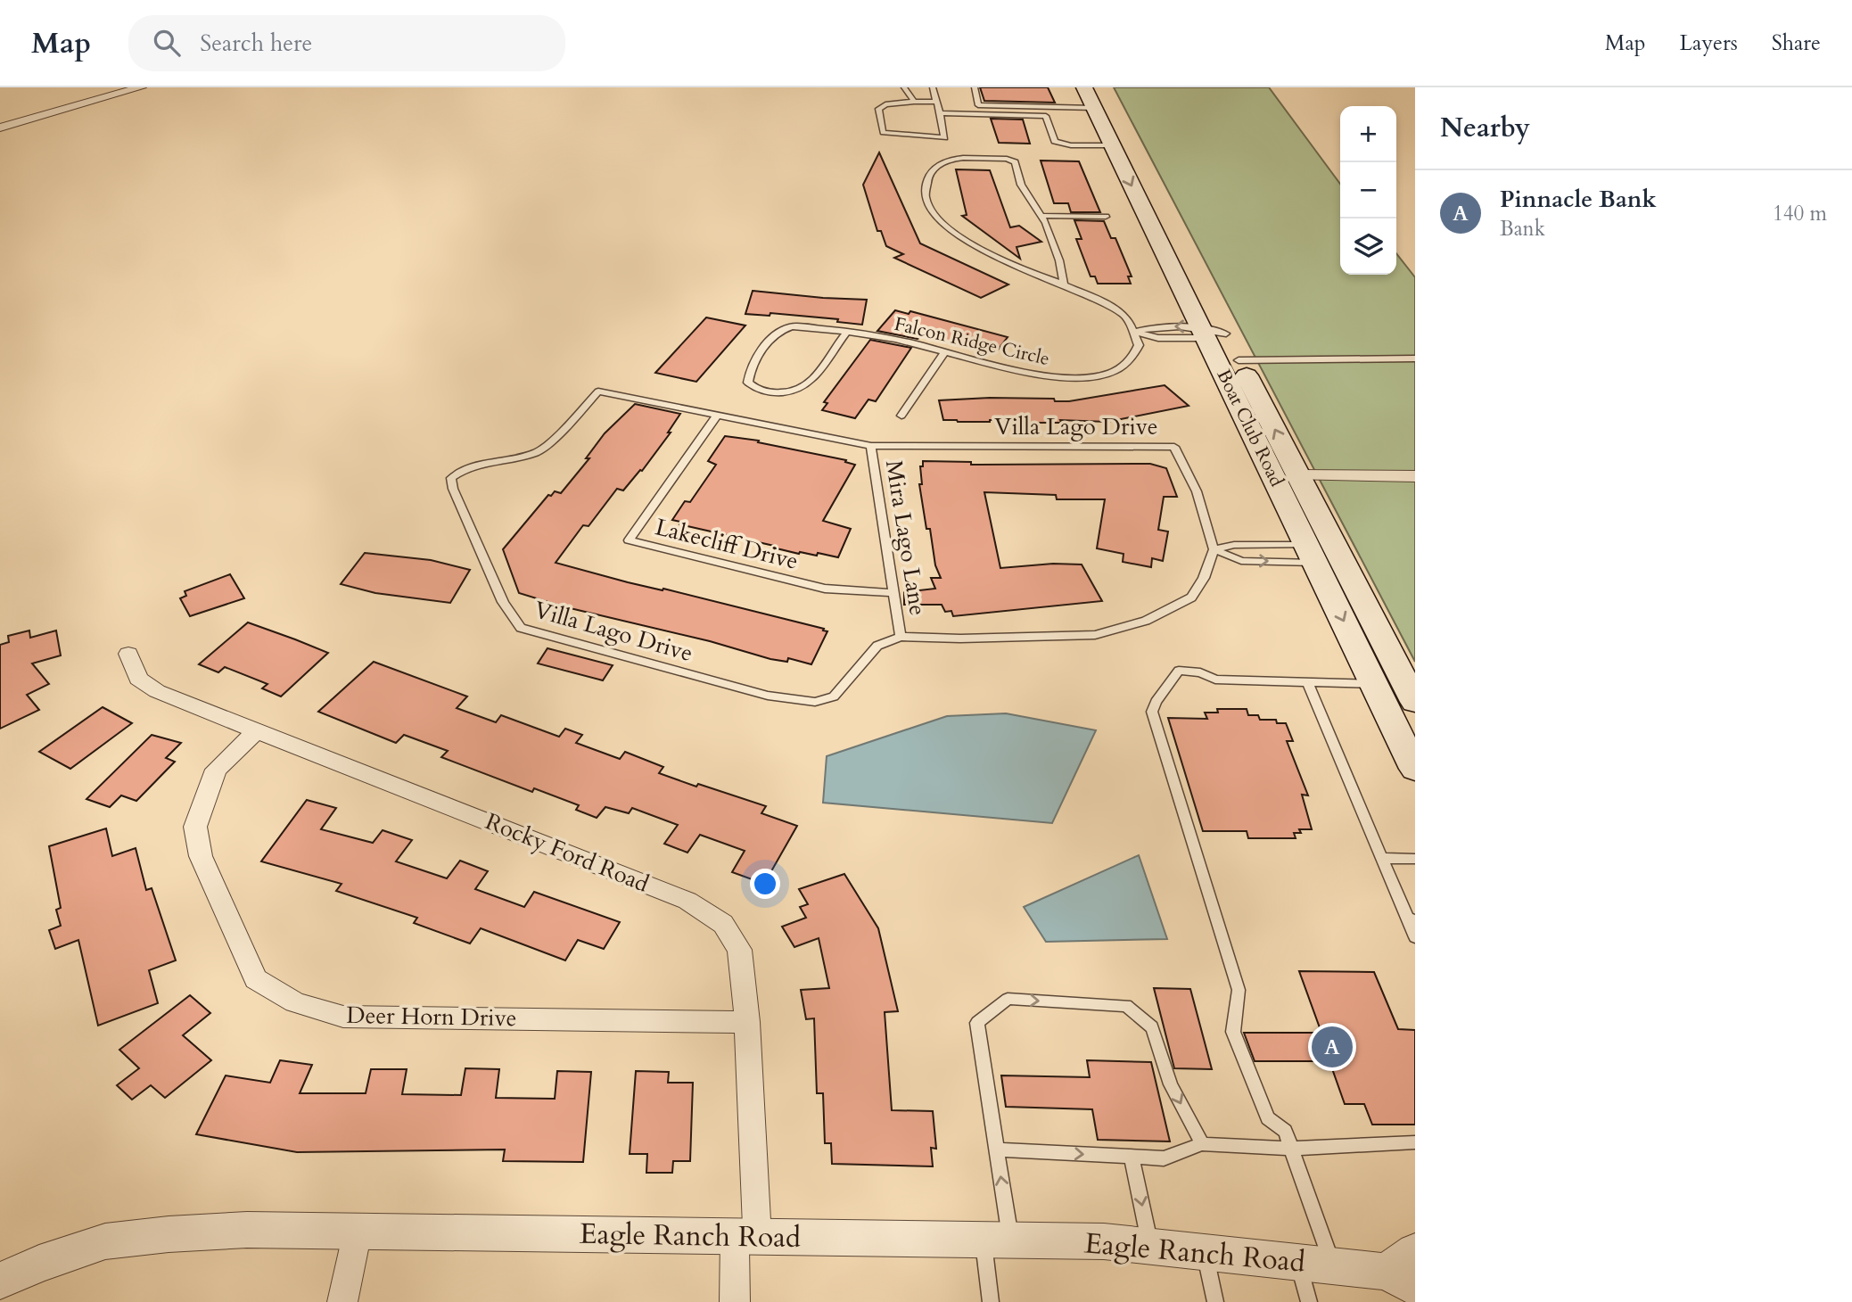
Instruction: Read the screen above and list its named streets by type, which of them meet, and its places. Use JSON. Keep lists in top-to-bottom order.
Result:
{
  "streets": {
    "main road": ["Boat Club Road"],
    "street": ["Rocky Ford Road", "Deer Horn Drive", "Eagle Ranch Road"],
    "lane": [
      "Falcon Ridge Circle",
      "Villa Lago Drive",
      "Mira Lago Lane",
      "Lakecliff Drive"
    ]
  },
  "crossings": [
    ["Villa Lago Drive", "Mira Lago Lane"],
    ["Villa Lago Drive", "Lakecliff Drive"],
    ["Mira Lago Lane", "Lakecliff Drive"],
    ["Rocky Ford Road", "Deer Horn Drive"],
    ["Rocky Ford Road", "Eagle Ranch Road"]
  ],
  "page": {
    "header": "Map",
    "search": "Search here",
    "nav": ["Map", "Layers", "Share"],
    "heading": "Nearby",
    "map_buttons": ["+", "−"],
    "list": [
      {
        "mark": "A",
        "name": "Pinnacle Bank",
        "note": "Bank",
        "value": "140 m"
      }
    ],
    "pins": "A"
  }
}
